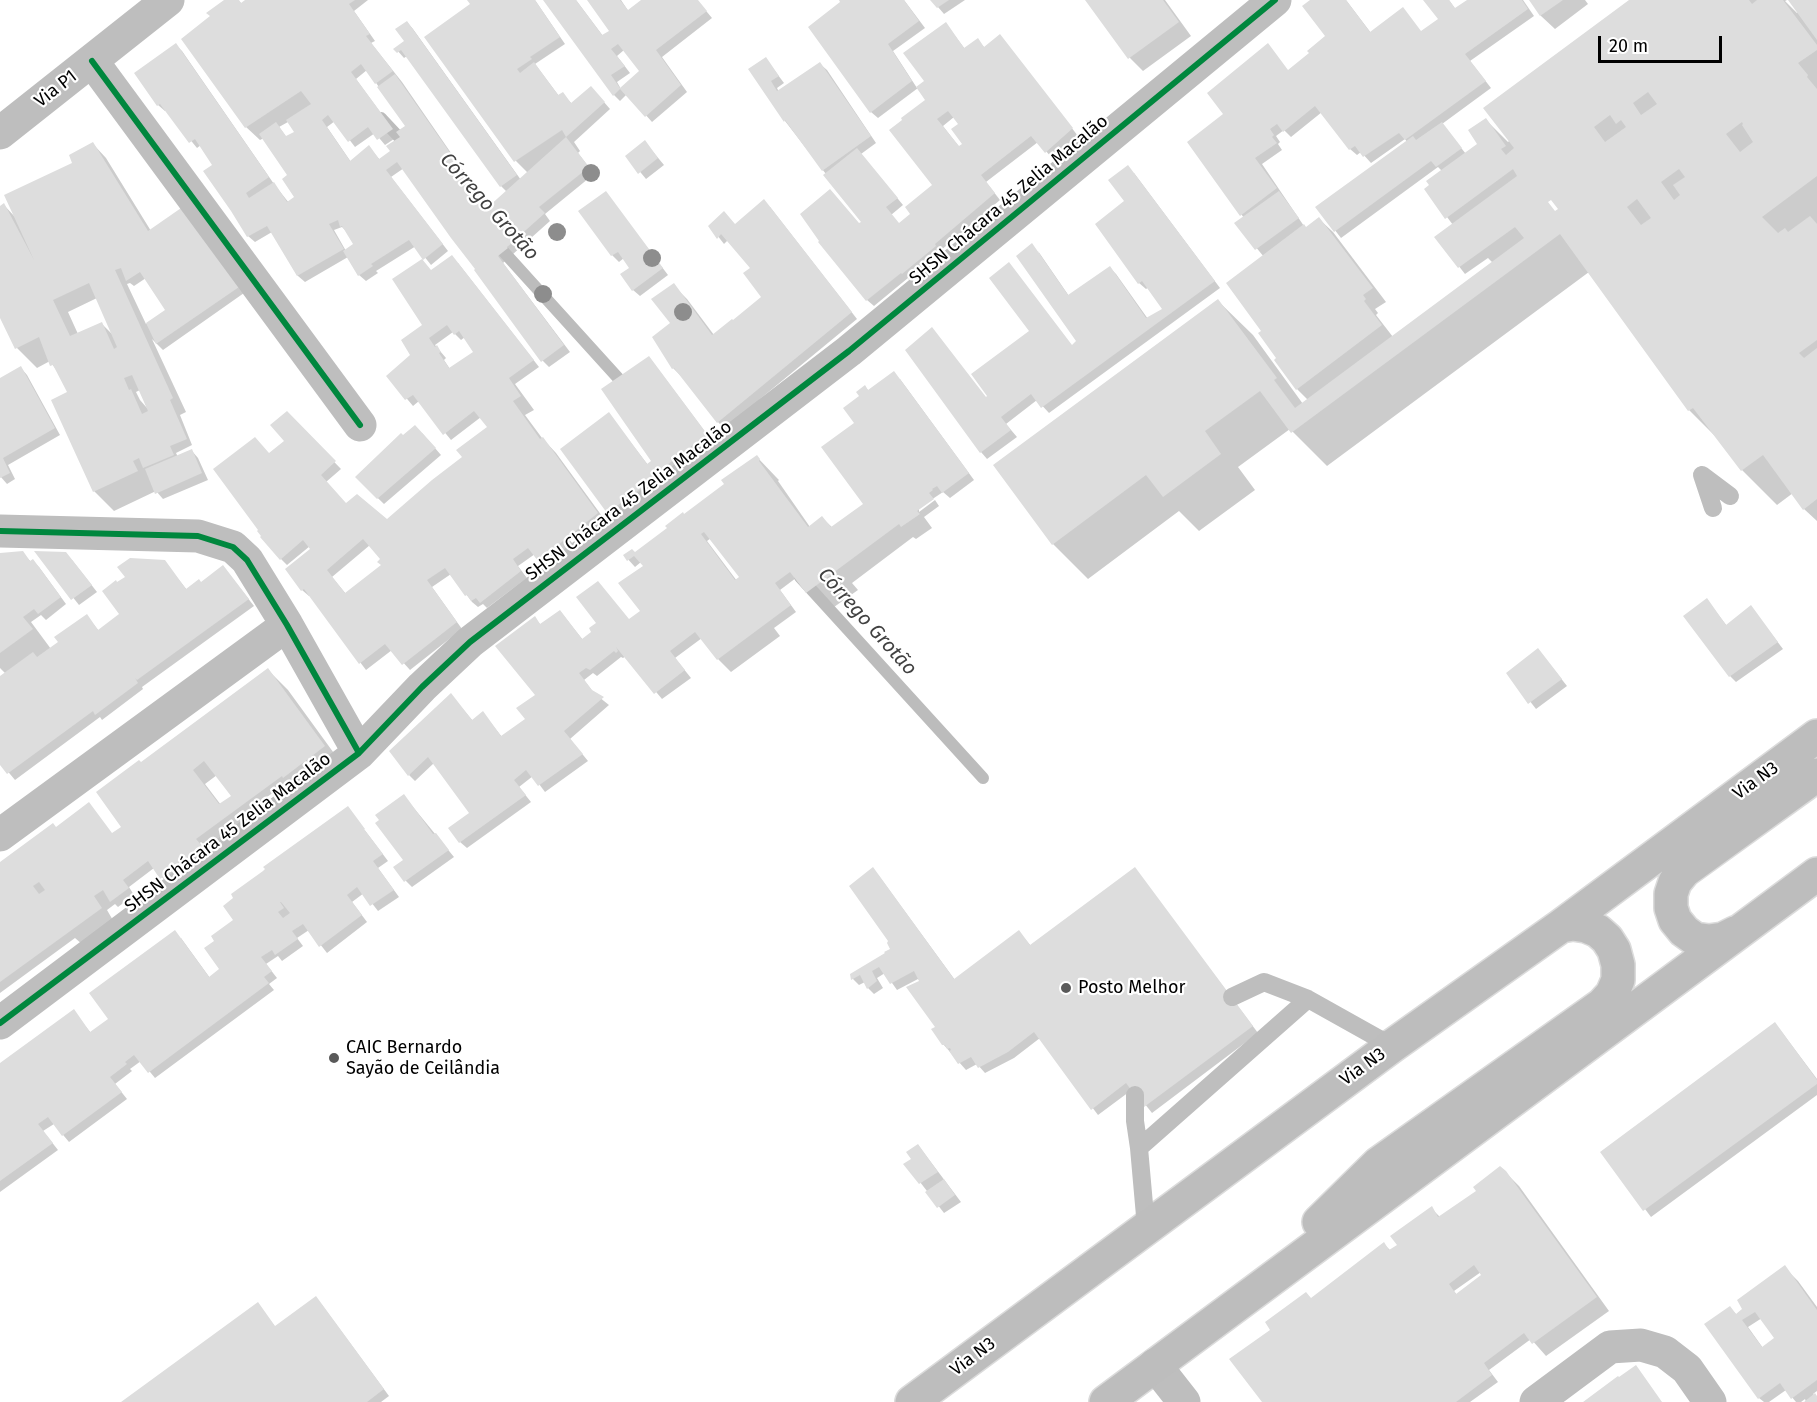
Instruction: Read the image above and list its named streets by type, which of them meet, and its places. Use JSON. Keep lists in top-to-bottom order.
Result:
{
  "streets": {
    "main road": ["Via N3"],
    "street": ["Via P1", "SHSN Chácara 45 Zelia Macalão"]
  },
  "water": ["Córrego Grotão"],
  "places": ["Posto Melhor", "CAIC Bernardo Sayão de Ceilândia"],
  "scale_bar": "20 m"
}
